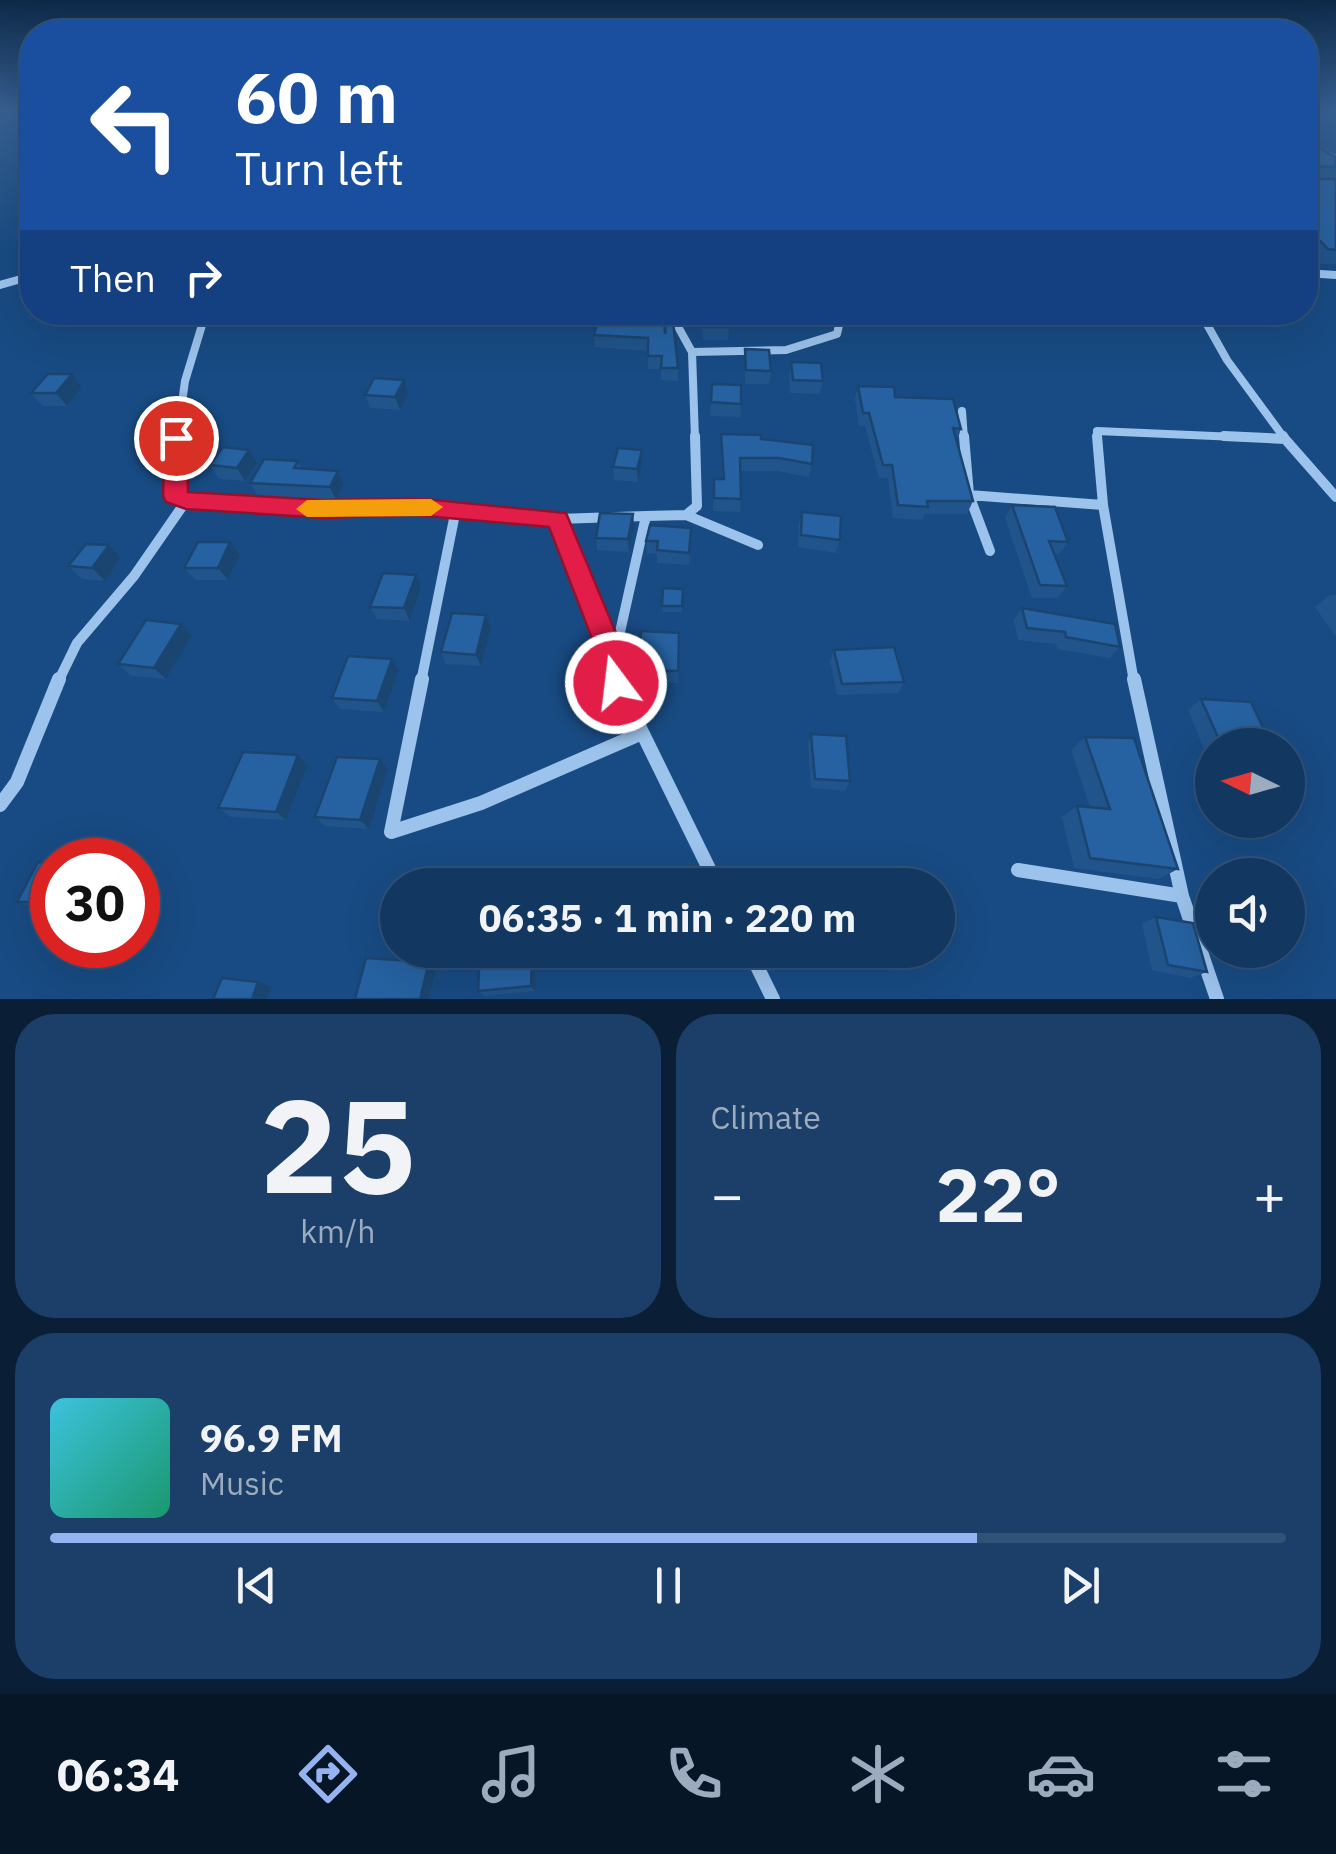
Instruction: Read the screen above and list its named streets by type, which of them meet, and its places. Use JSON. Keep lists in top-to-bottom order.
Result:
{
  "north": "left",
  "page": {
    "turn": ["60 m", "Turn left"],
    "then": "Then",
    "limit": "30",
    "trip": "06:35 · 1 min · 220 m",
    "tile": [
      ["25", "km/h"],
      "Climate"
    ],
    "heat": ["−", "22°", "+"],
    "song": ["96.9 FM", "Music"],
    "tabs": "06:34"
  }
}
